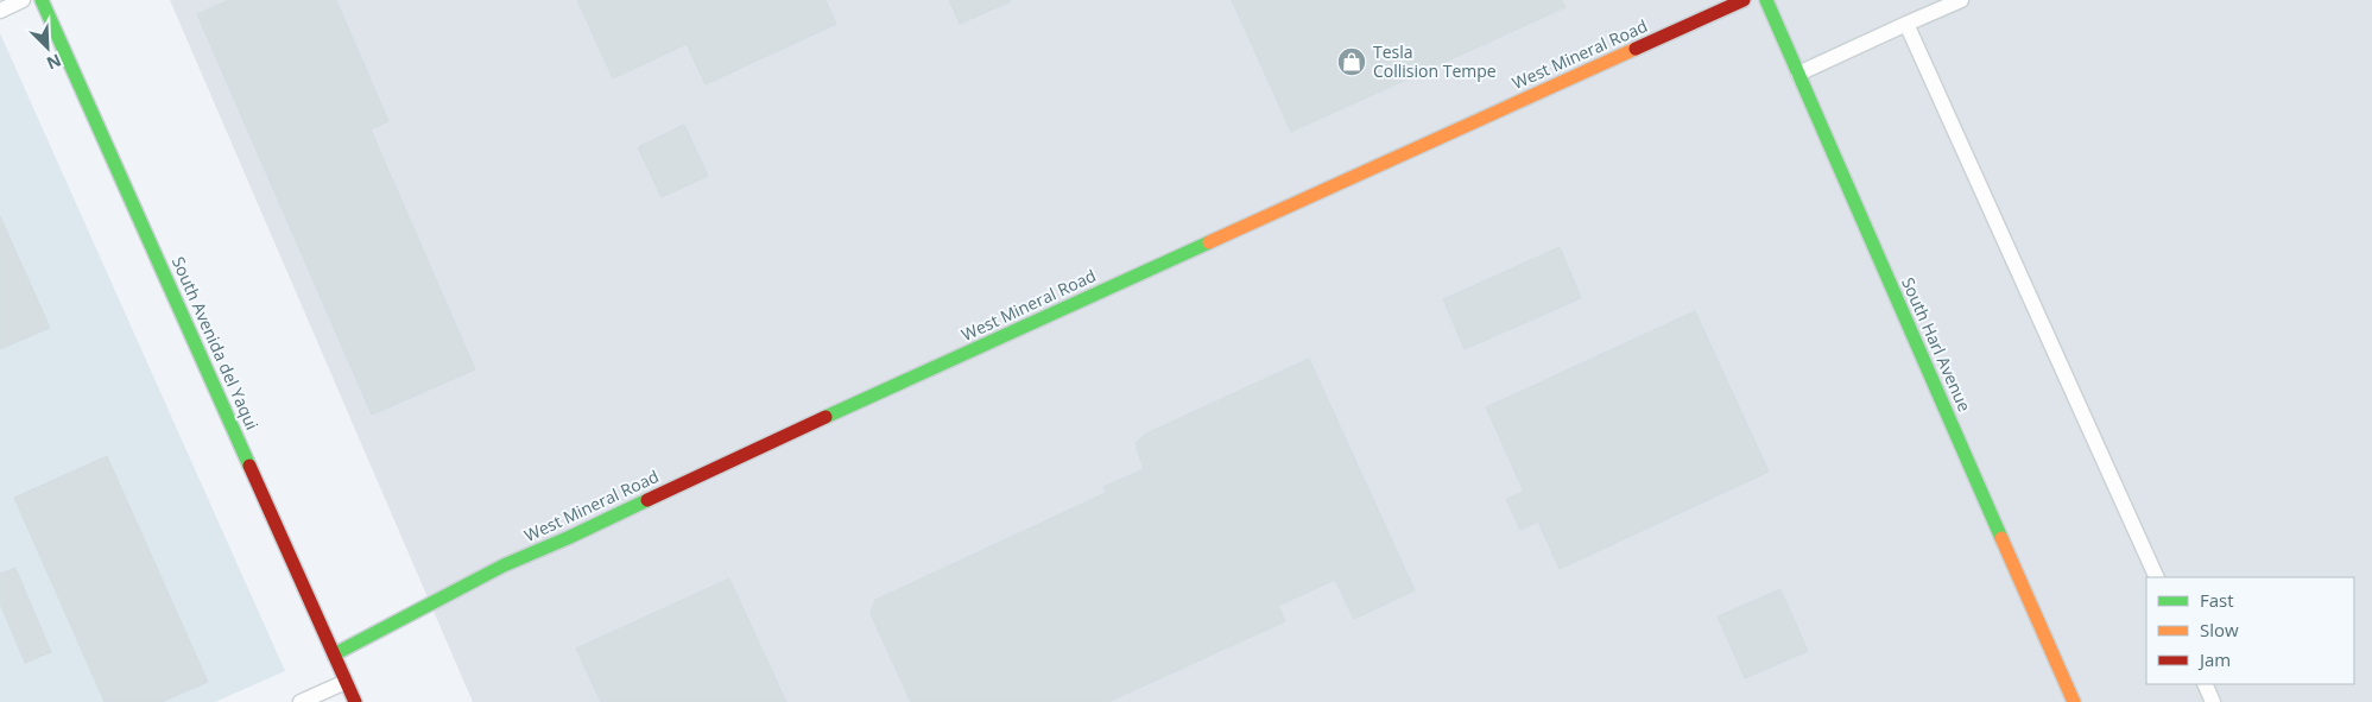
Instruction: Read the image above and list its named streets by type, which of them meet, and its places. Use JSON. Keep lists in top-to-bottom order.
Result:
{
  "streets": {
    "street": ["West Mineral Road", "South Avenida del Yaqui", "South Harl Avenue"]
  },
  "crossings": [
    ["West Mineral Road", "South Avenida del Yaqui"]
  ],
  "places": {
    "shop": ["Tesla Collision Tempe"]
  },
  "legend": ["Fast", "Slow", "Jam"],
  "north": "bottom right"
}
